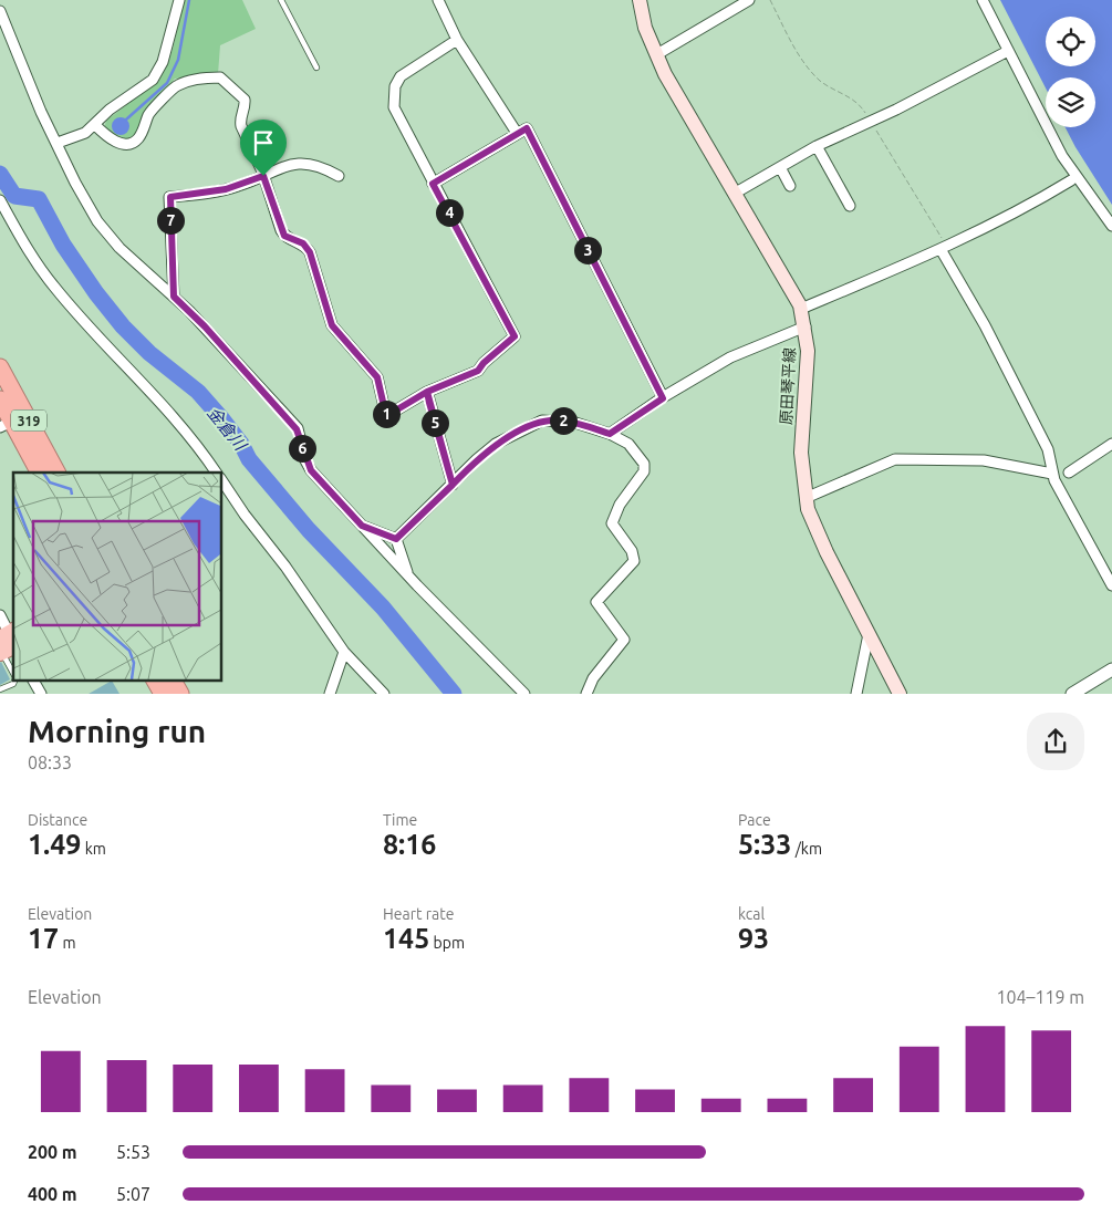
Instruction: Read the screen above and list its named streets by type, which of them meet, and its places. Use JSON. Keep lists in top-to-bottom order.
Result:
{
  "streets": {
    "highway": ["319"],
    "main road": ["原田琴平線"]
  },
  "water": ["金倉川"],
  "page": {
    "pins": [
      "4",
      "7",
      "3",
      "1",
      "2",
      "5",
      "6"
    ],
    "heading": ["Morning run", "08:33"],
    "stats": [
      ["Distance", "1.49 km"],
      ["Time", "8:16"],
      ["Pace", "5:33 /km"],
      ["Elevation", "17 m"],
      ["Heart rate", "145 bpm"],
      ["kcal", "93"]
    ],
    "chart": ["Elevation", "104–119 m"],
    "list": [
      {
        "name": "200 m",
        "note": "5:53"
      },
      {
        "name": "400 m",
        "note": "5:07"
      }
    ]
  }
}
